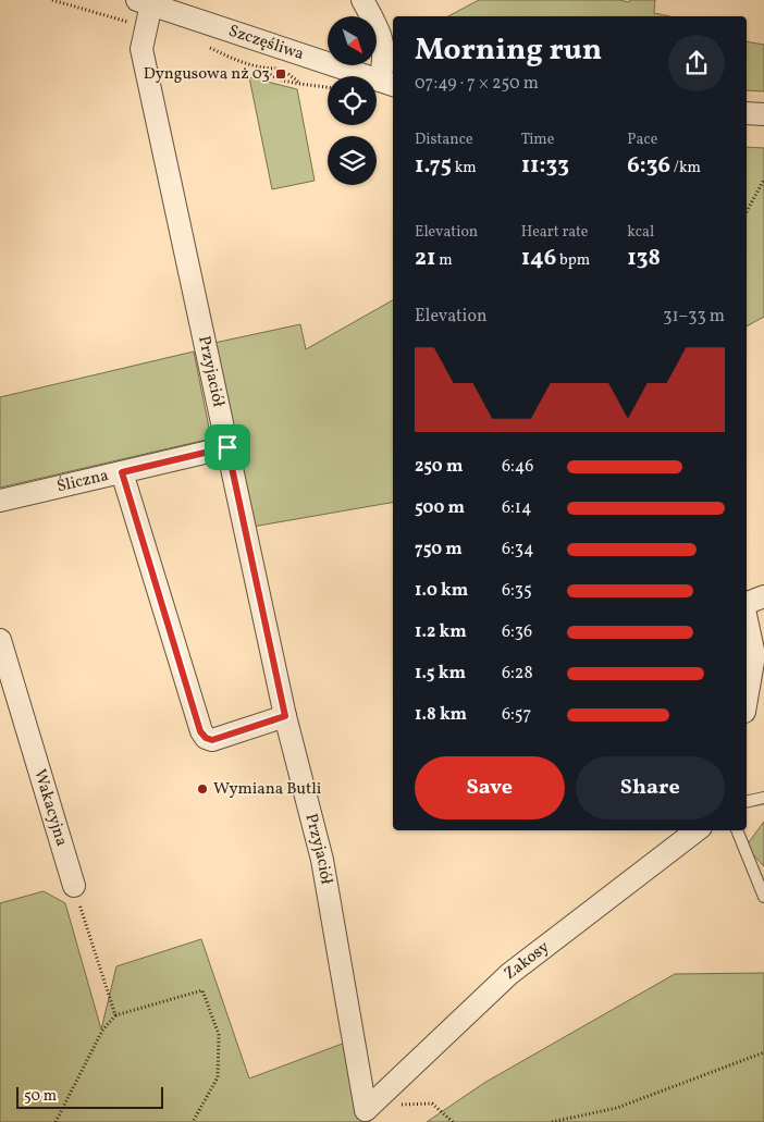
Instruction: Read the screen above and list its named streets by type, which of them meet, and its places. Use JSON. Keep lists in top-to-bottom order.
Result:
{
  "streets": {
    "street": [
      "Szczęśliwa",
      "Przyjaciół",
      "Śliczna",
      "Wakacyjna",
      "Zakosy"
    ]
  },
  "crossings": [
    ["Szczęśliwa", "Przyjaciół"],
    ["Przyjaciół", "Śliczna"],
    ["Przyjaciół", "Zakosy"]
  ],
  "places": {
    "transit": ["Dyngusowa nż 03"],
    "other": ["Wymiana Butli"]
  },
  "scale_bar": "50 m",
  "north": "bottom right",
  "page": {
    "heading": ["Morning run", "07:49 · 7 × 250 m"],
    "stats": [
      ["Distance", "1.75 km"],
      ["Time", "11:33"],
      ["Pace", "6:36 /km"],
      ["Elevation", "21 m"],
      ["Heart rate", "146 bpm"],
      ["kcal", "138"]
    ],
    "chart": ["Elevation", "31–33 m"],
    "list": [
      {
        "name": "250 m",
        "note": "6:46"
      },
      {
        "name": "500 m",
        "note": "6:14"
      },
      {
        "name": "750 m",
        "note": "6:34"
      },
      {
        "name": "1.0 km",
        "note": "6:35"
      },
      {
        "name": "1.2 km",
        "note": "6:36"
      },
      {
        "name": "1.5 km",
        "note": "6:28"
      },
      {
        "name": "1.8 km",
        "note": "6:57"
      }
    ],
    "buttons": ["Save", "Share"],
    "scale": "50 m"
  }
}
